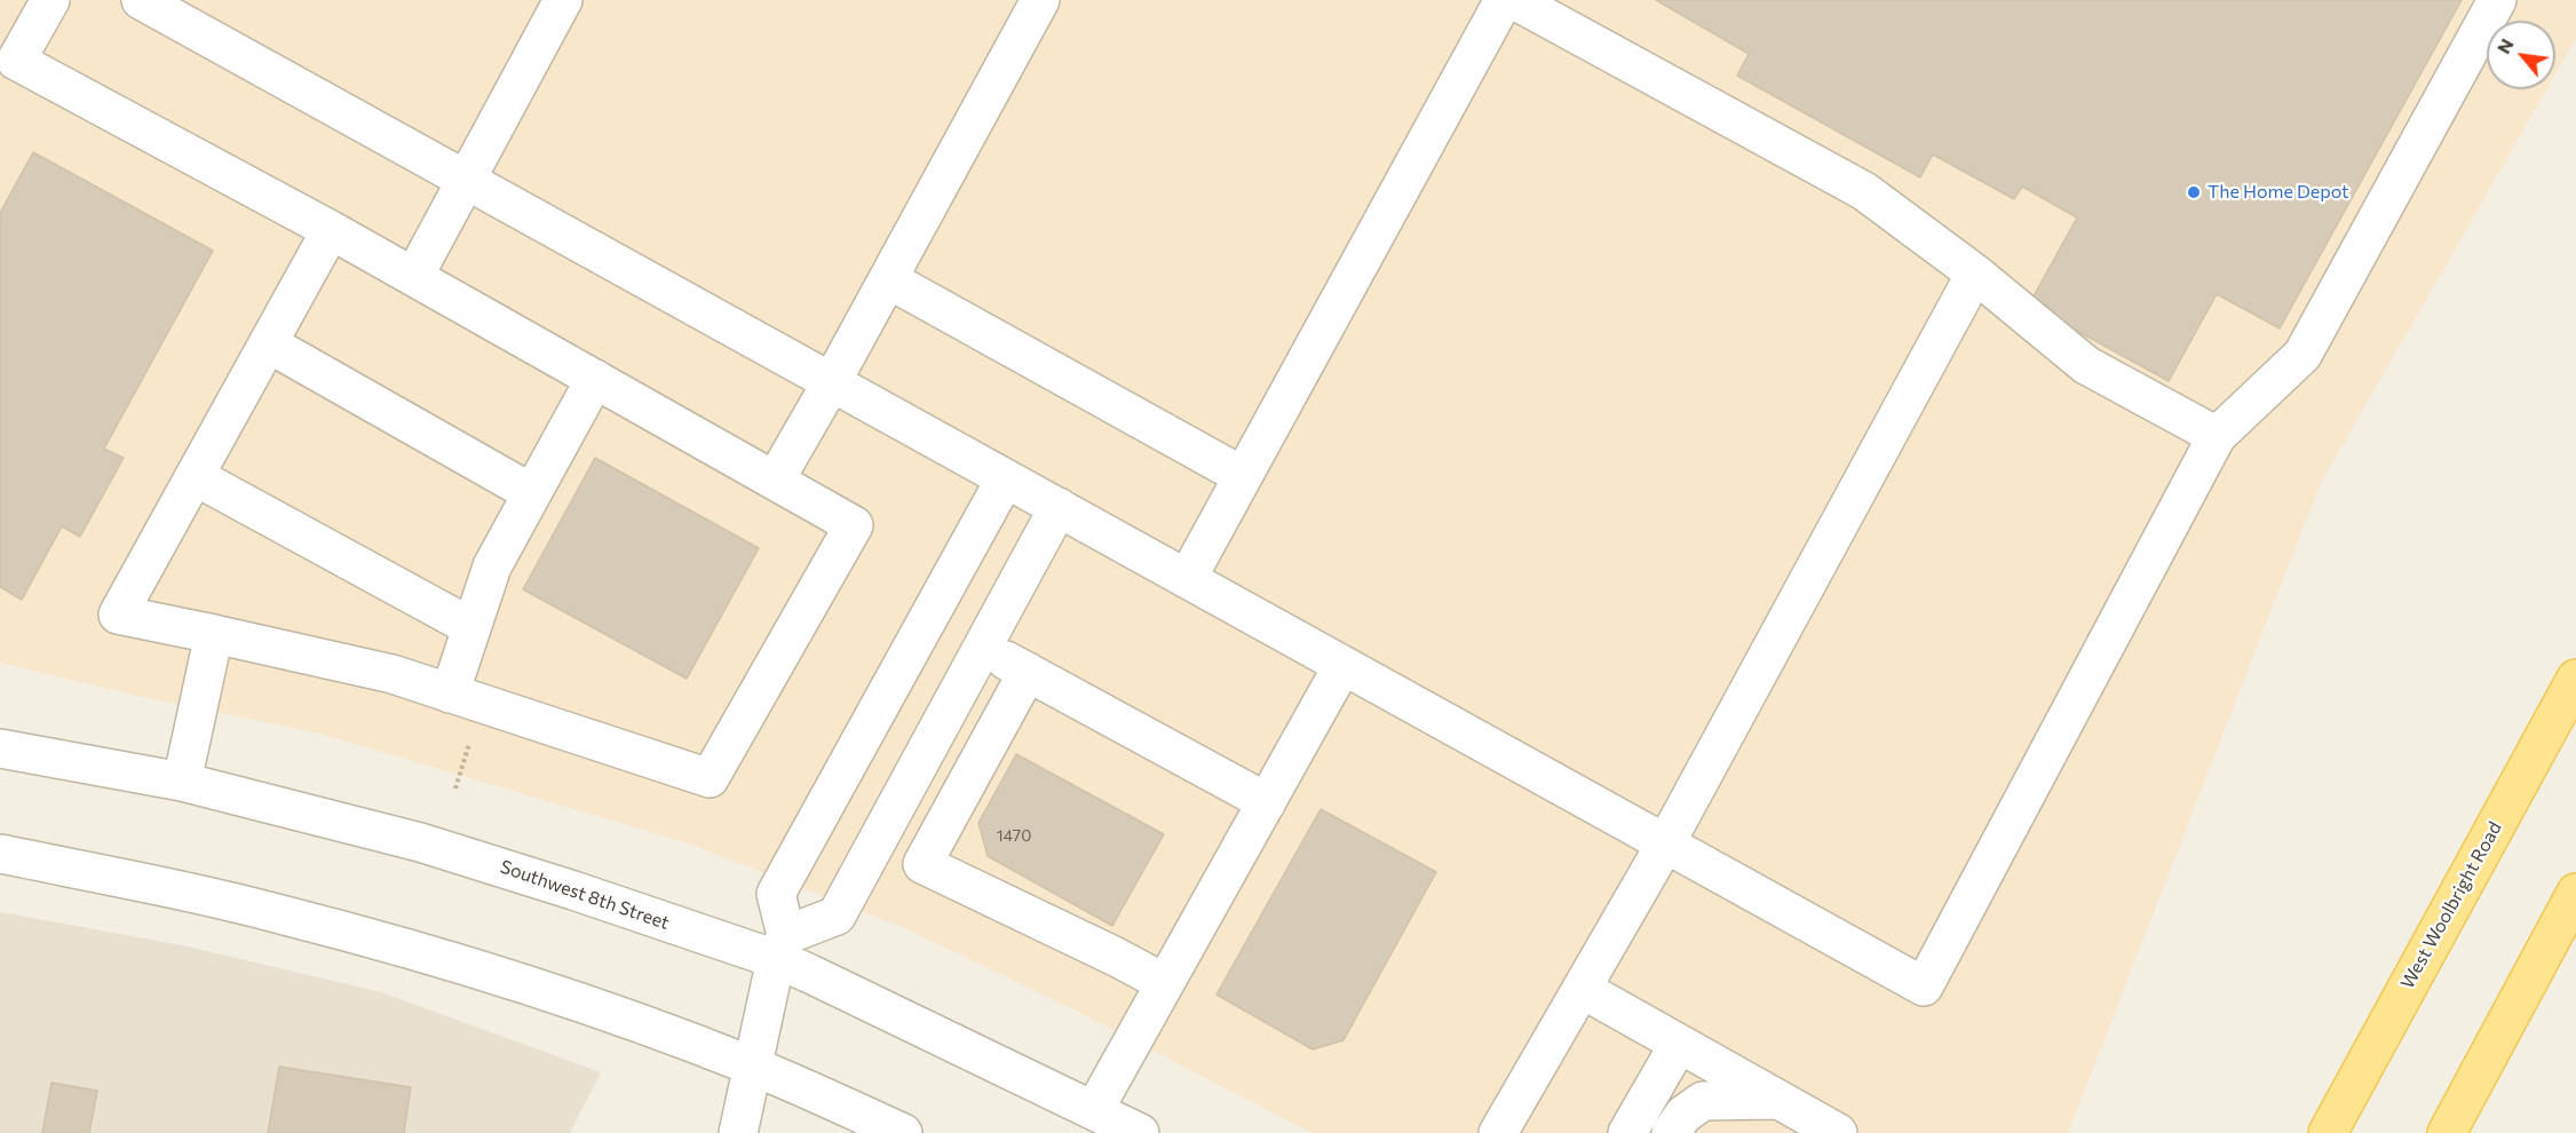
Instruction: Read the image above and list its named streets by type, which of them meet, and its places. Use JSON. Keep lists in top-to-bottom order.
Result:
{
  "streets": {
    "main road": ["West Woolbright Road"],
    "street": ["Southwest 8th Street"]
  },
  "places": ["The Home Depot"],
  "house_numbers": ["1470"],
  "north": "top left"
}
